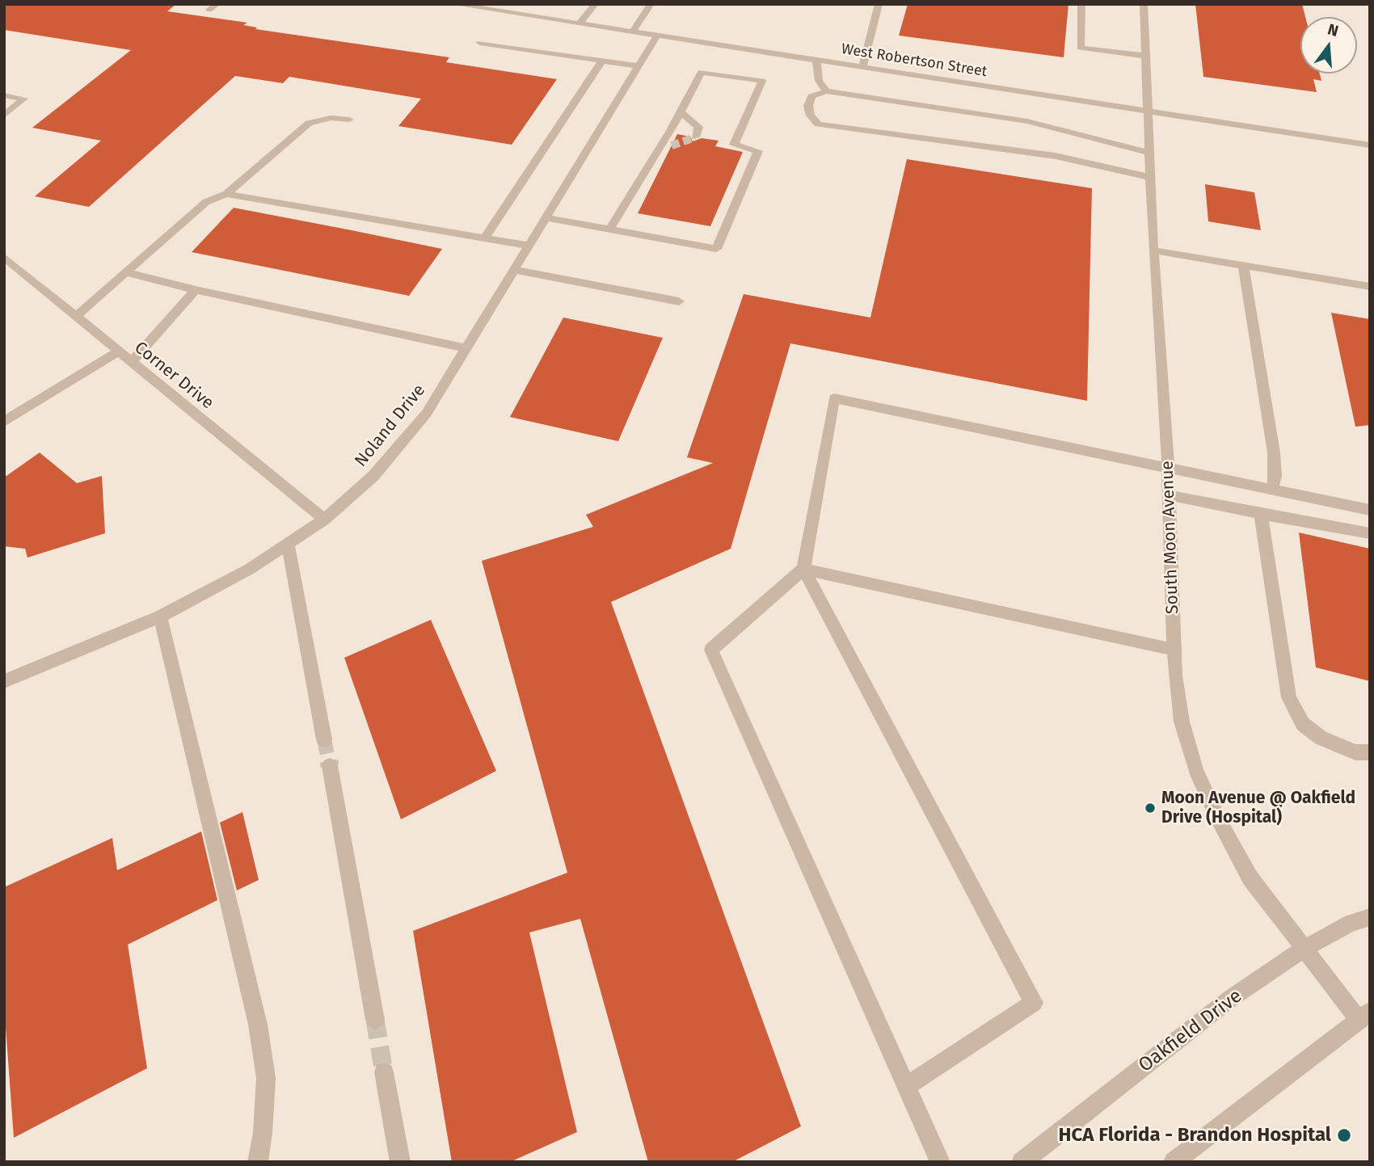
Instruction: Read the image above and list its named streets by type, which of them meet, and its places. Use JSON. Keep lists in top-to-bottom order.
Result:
{
  "streets": {
    "street": [
      "West Robertson Street",
      "Corner Drive",
      "Noland Drive",
      "South Moon Avenue",
      "Oakfield Drive"
    ]
  },
  "crossings": [
    ["West Robertson Street", "Noland Drive"],
    ["West Robertson Street", "South Moon Avenue"],
    ["Corner Drive", "Noland Drive"],
    ["South Moon Avenue", "Oakfield Drive"]
  ],
  "places": ["Moon Avenue @ Oakfield Drive (Hospital)", "HCA Florida - Brandon Hospital"],
  "north": "top"
}
